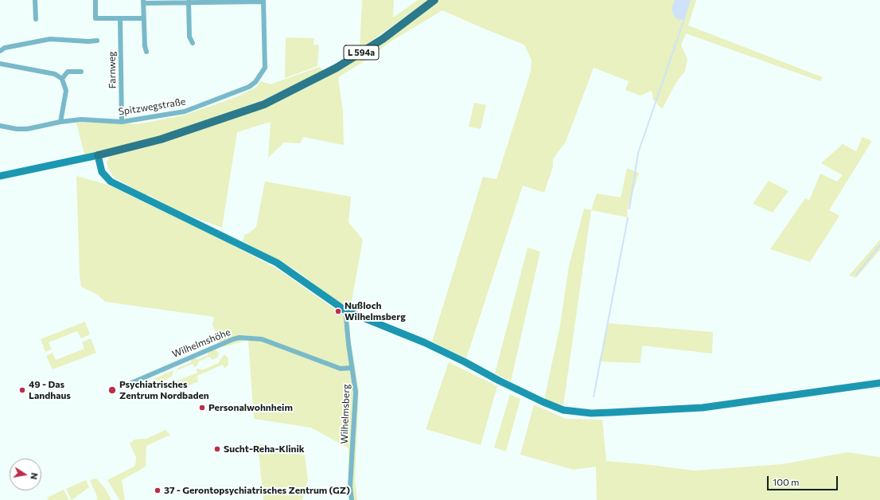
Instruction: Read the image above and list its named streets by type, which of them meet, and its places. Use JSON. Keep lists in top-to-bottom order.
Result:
{
  "streets": {
    "main road": ["L 594a"],
    "street": [
      "Farnweg",
      "Spitzwegstraße",
      "Wilhelmshöhe",
      "Wilhelmsberg"
    ]
  },
  "crossings": [
    ["Farnweg", "Spitzwegstraße"],
    ["Wilhelmshöhe", "Wilhelmsberg"]
  ],
  "places": [
    "Nußloch Wilhelmsberg",
    "49 - Das Landhaus",
    "Psychiatrisches Zentrum Nordbaden",
    "Personalwohnheim",
    "Sucht-Reha-Klinik",
    "37 - Gerontopsychiatrisches Zentrum (GZ)"
  ],
  "scale_bar": "100 m",
  "north": "right"
}
